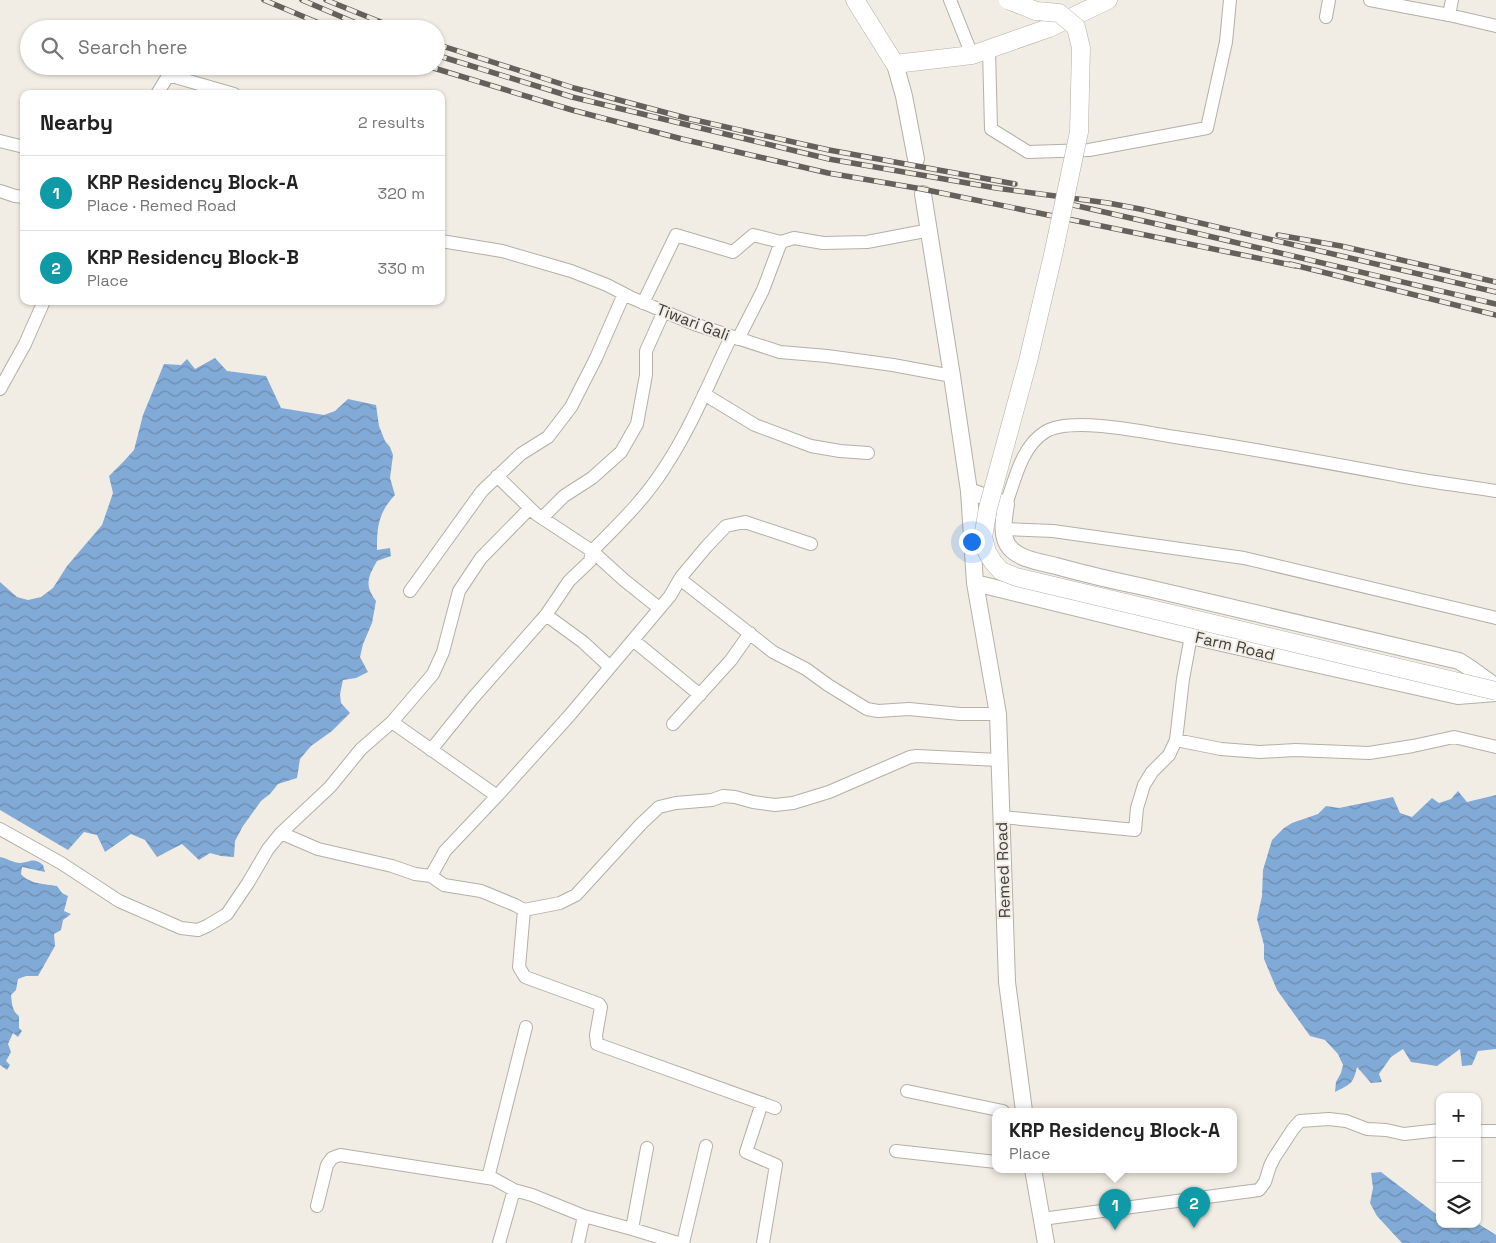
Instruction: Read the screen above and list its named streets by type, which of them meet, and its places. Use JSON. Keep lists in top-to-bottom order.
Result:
{
  "streets": {
    "street": ["Tiwari Gali", "Farm Road", "Remed Road"]
  },
  "crossings": [
    ["Tiwari Gali", "Remed Road"],
    ["Farm Road", "Remed Road"]
  ],
  "page": {
    "search": "Search here",
    "heading": ["Nearby", "2 results"],
    "list": [
      {
        "mark": "1",
        "name": "KRP Residency Block-A",
        "note": "Place · Remed Road",
        "value": "320 m"
      },
      {
        "mark": "2",
        "name": "KRP Residency Block-B",
        "note": "Place",
        "value": "330 m"
      }
    ],
    "map_buttons": ["+", "−"],
    "popup": ["KRP Residency Block-A", "Place"],
    "pins": ["2", "1"]
  }
}
